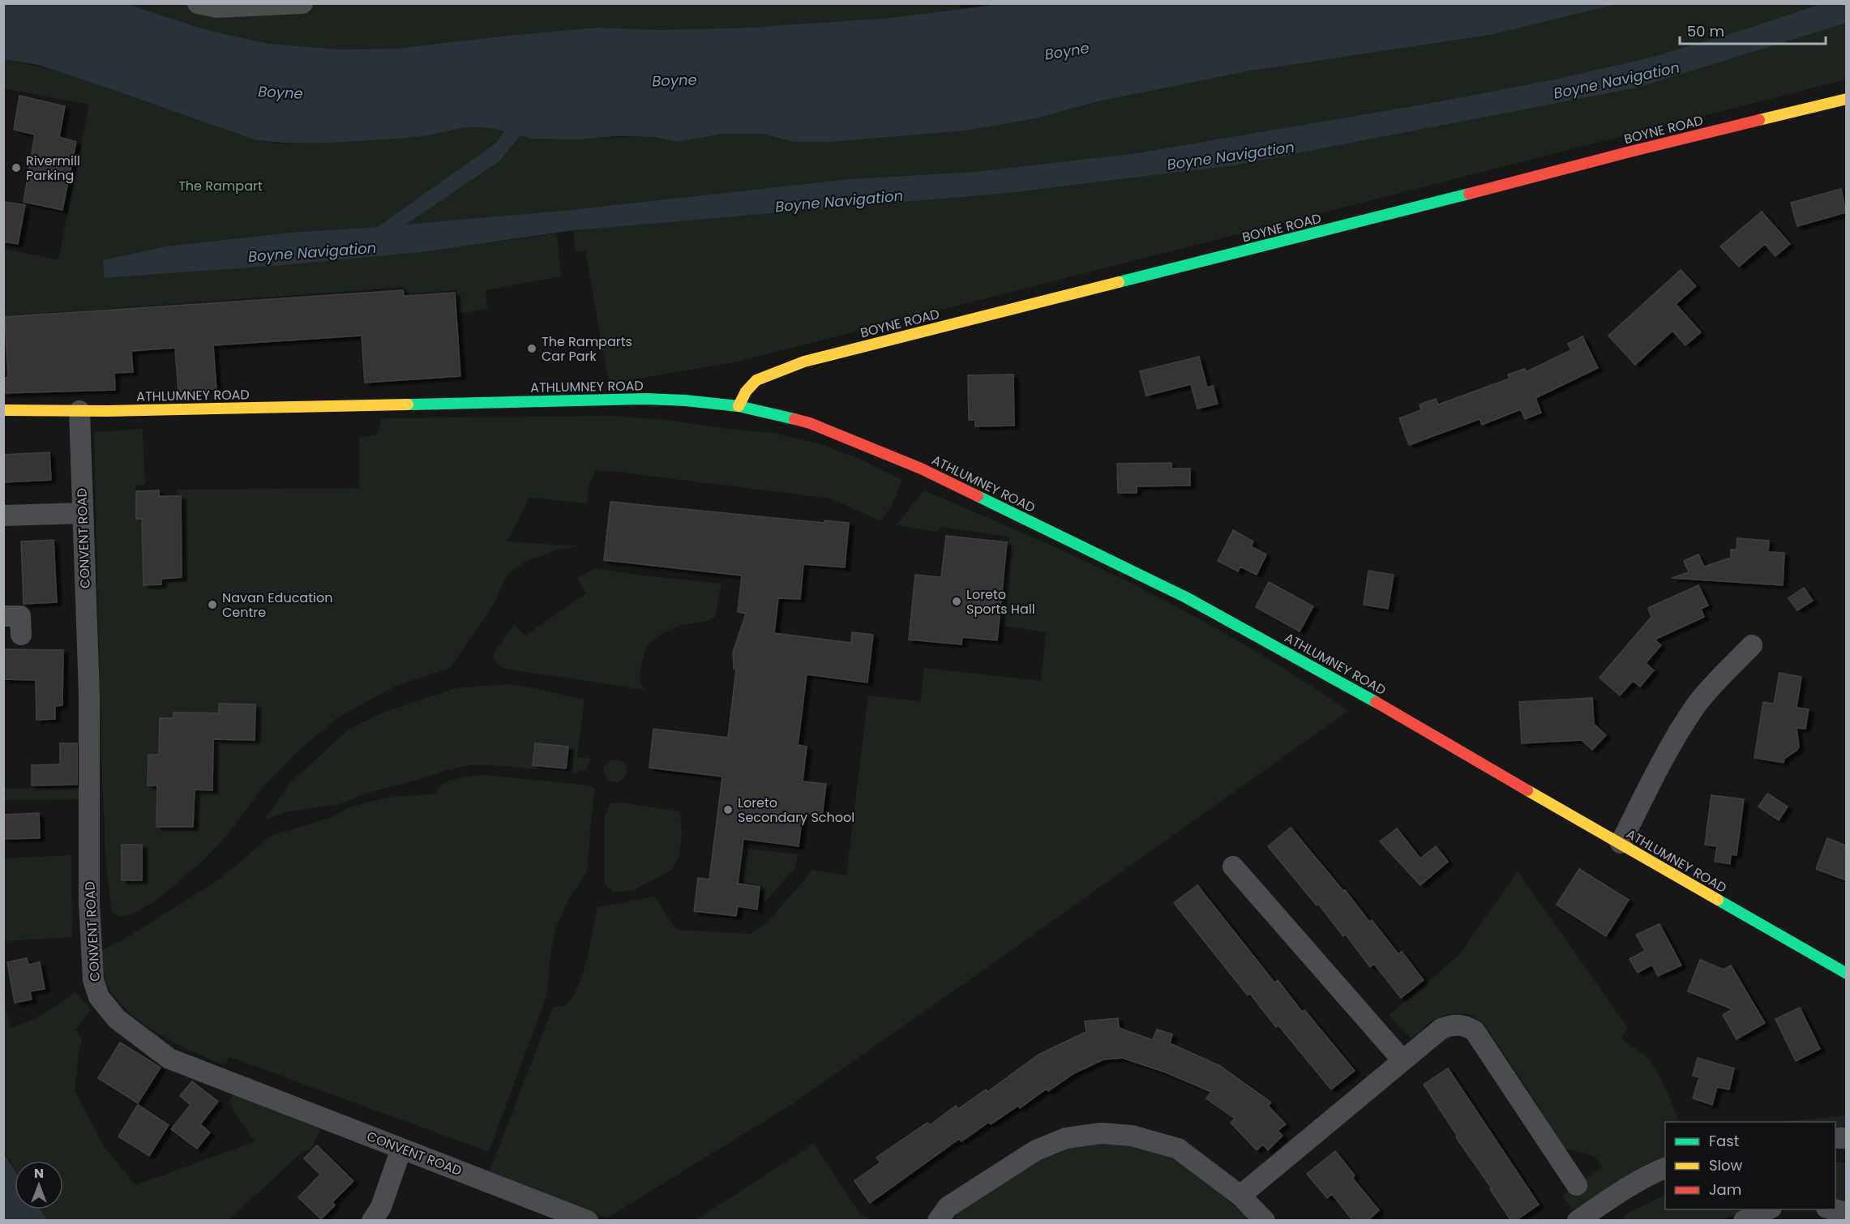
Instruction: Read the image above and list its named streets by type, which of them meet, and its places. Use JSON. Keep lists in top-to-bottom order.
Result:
{
  "streets": {
    "main road": ["BOYNE ROAD", "ATHLUMNEY ROAD"],
    "street": ["CONVENT ROAD"]
  },
  "crossings": [
    ["BOYNE ROAD", "ATHLUMNEY ROAD"],
    ["ATHLUMNEY ROAD", "CONVENT ROAD"]
  ],
  "water": ["Boyne", "Boyne Navigation"],
  "parks": ["The Rampart"],
  "places": [
    "Rivermill Parking",
    "The Ramparts Car Park",
    "Loreto Sports Hall",
    "Navan Education Centre",
    "Loreto Secondary School"
  ],
  "legend": ["Fast", "Slow", "Jam"],
  "scale_bar": "50 m",
  "north": "top"
}
